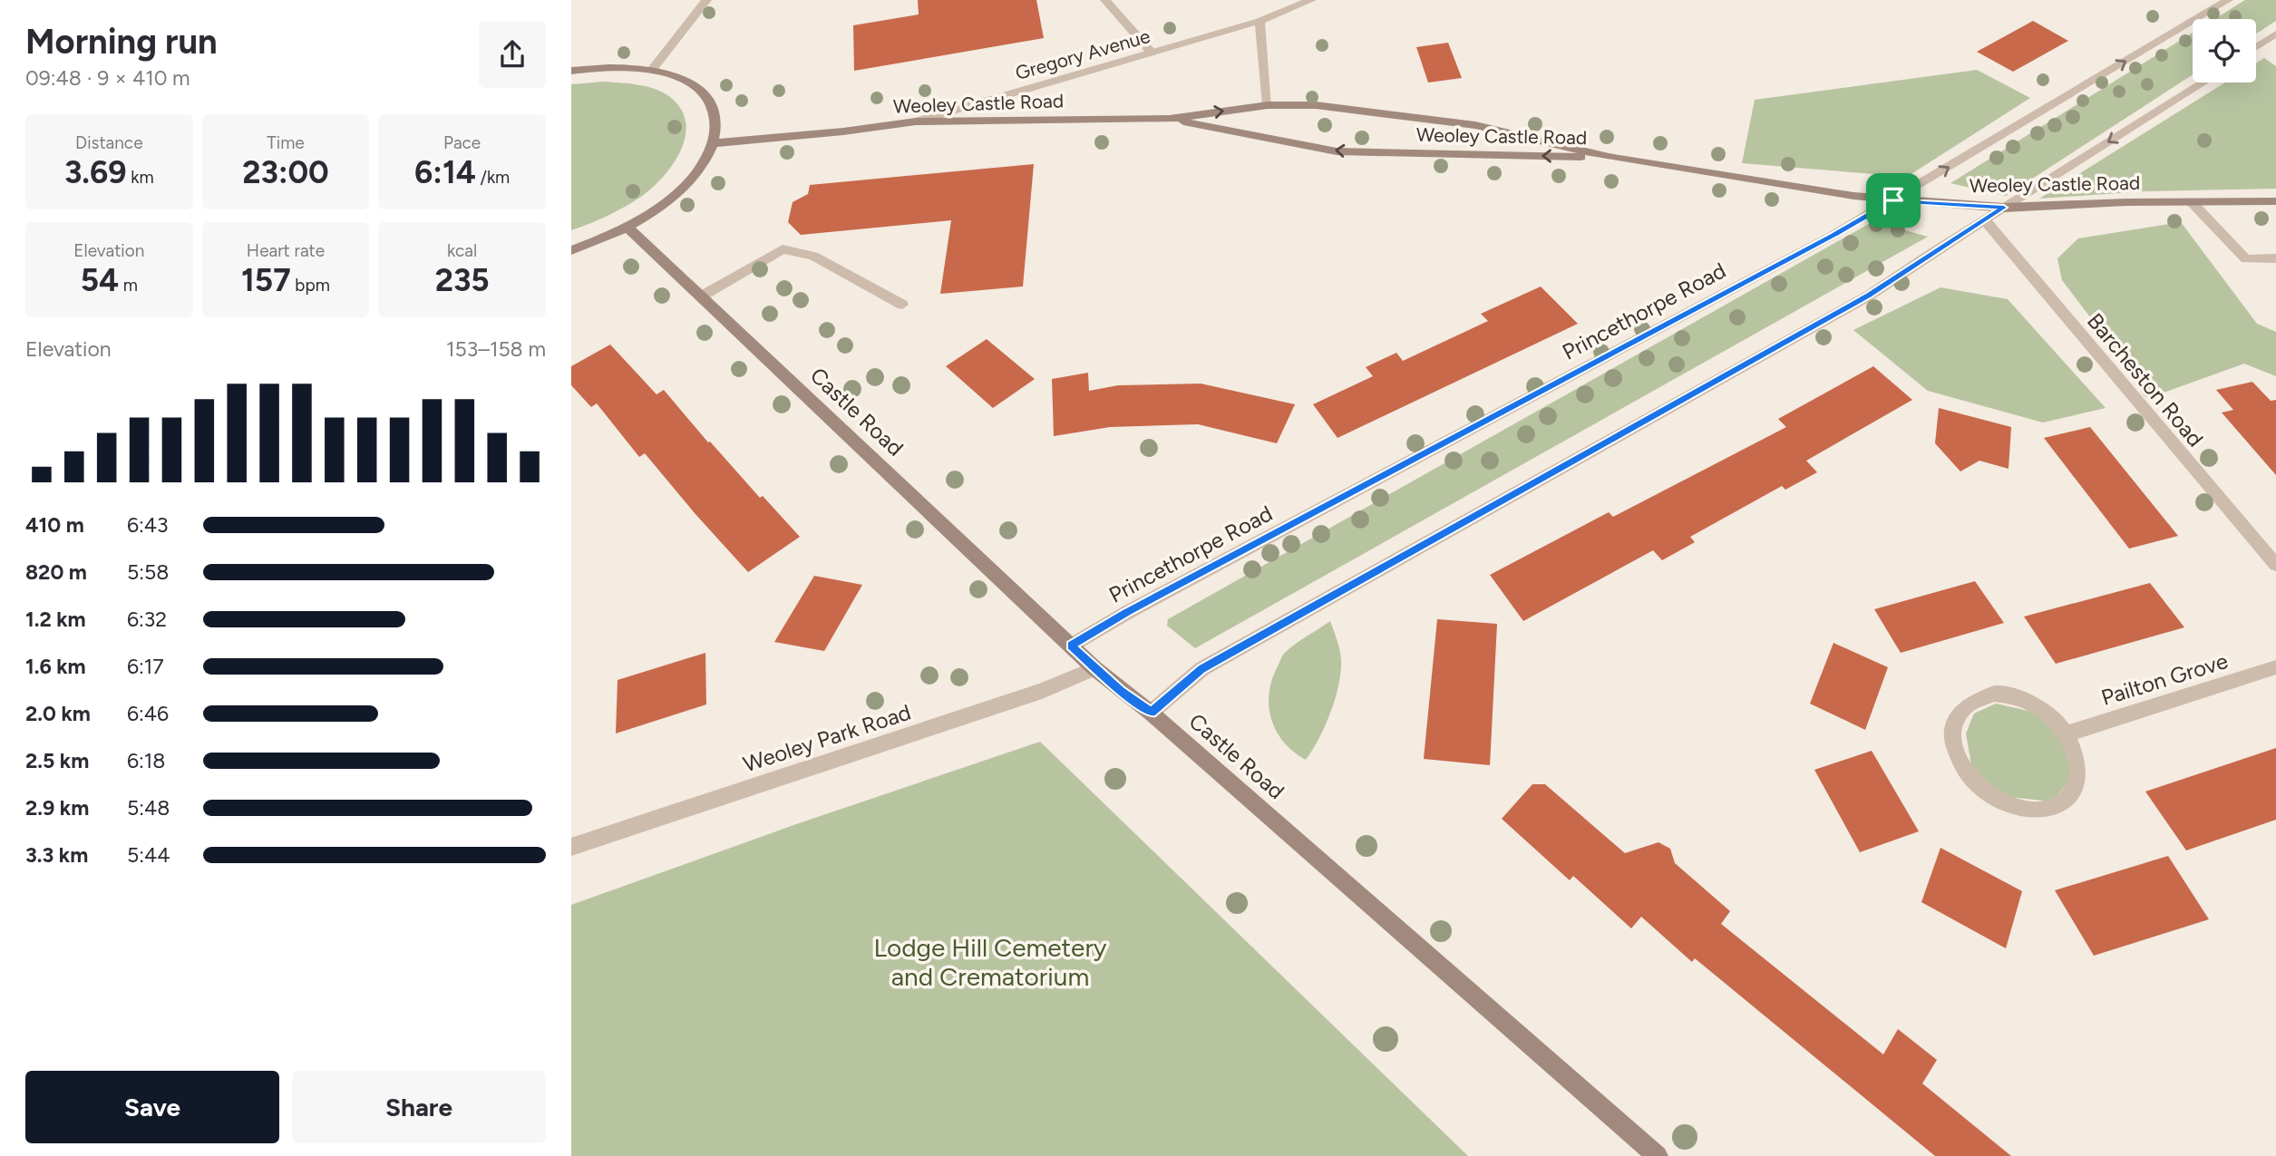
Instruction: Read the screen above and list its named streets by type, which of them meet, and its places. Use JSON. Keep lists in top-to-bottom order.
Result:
{
  "streets": {
    "street": [
      "Gregory Avenue",
      "Weoley Castle Road",
      "Princethorpe Road",
      "Barcheston Road",
      "Castle Road",
      "Pailton Grove",
      "Weoley Park Road"
    ]
  },
  "crossings": [
    ["Gregory Avenue", "Weoley Castle Road"],
    ["Weoley Castle Road", "Princethorpe Road"],
    ["Princethorpe Road", "Castle Road"],
    ["Castle Road", "Weoley Park Road"]
  ],
  "parks": ["Lodge Hill Cemetery and Crematorium"],
  "page": {
    "heading": ["Morning run", "09:48 · 9 × 410 m"],
    "stats": [
      ["Distance", "3.69 km"],
      ["Time", "23:00"],
      ["Pace", "6:14 /km"],
      ["Elevation", "54 m"],
      ["Heart rate", "157 bpm"],
      ["kcal", "235"]
    ],
    "chart": ["Elevation", "153–158 m"],
    "list": [
      {
        "name": "410 m",
        "note": "6:43"
      },
      {
        "name": "820 m",
        "note": "5:58"
      },
      {
        "name": "1.2 km",
        "note": "6:32"
      },
      {
        "name": "1.6 km",
        "note": "6:17"
      },
      {
        "name": "2.0 km",
        "note": "6:46"
      },
      {
        "name": "2.5 km",
        "note": "6:18"
      },
      {
        "name": "2.9 km",
        "note": "5:48"
      },
      {
        "name": "3.3 km",
        "note": "5:44"
      }
    ],
    "buttons": ["Save", "Share"]
  }
}
